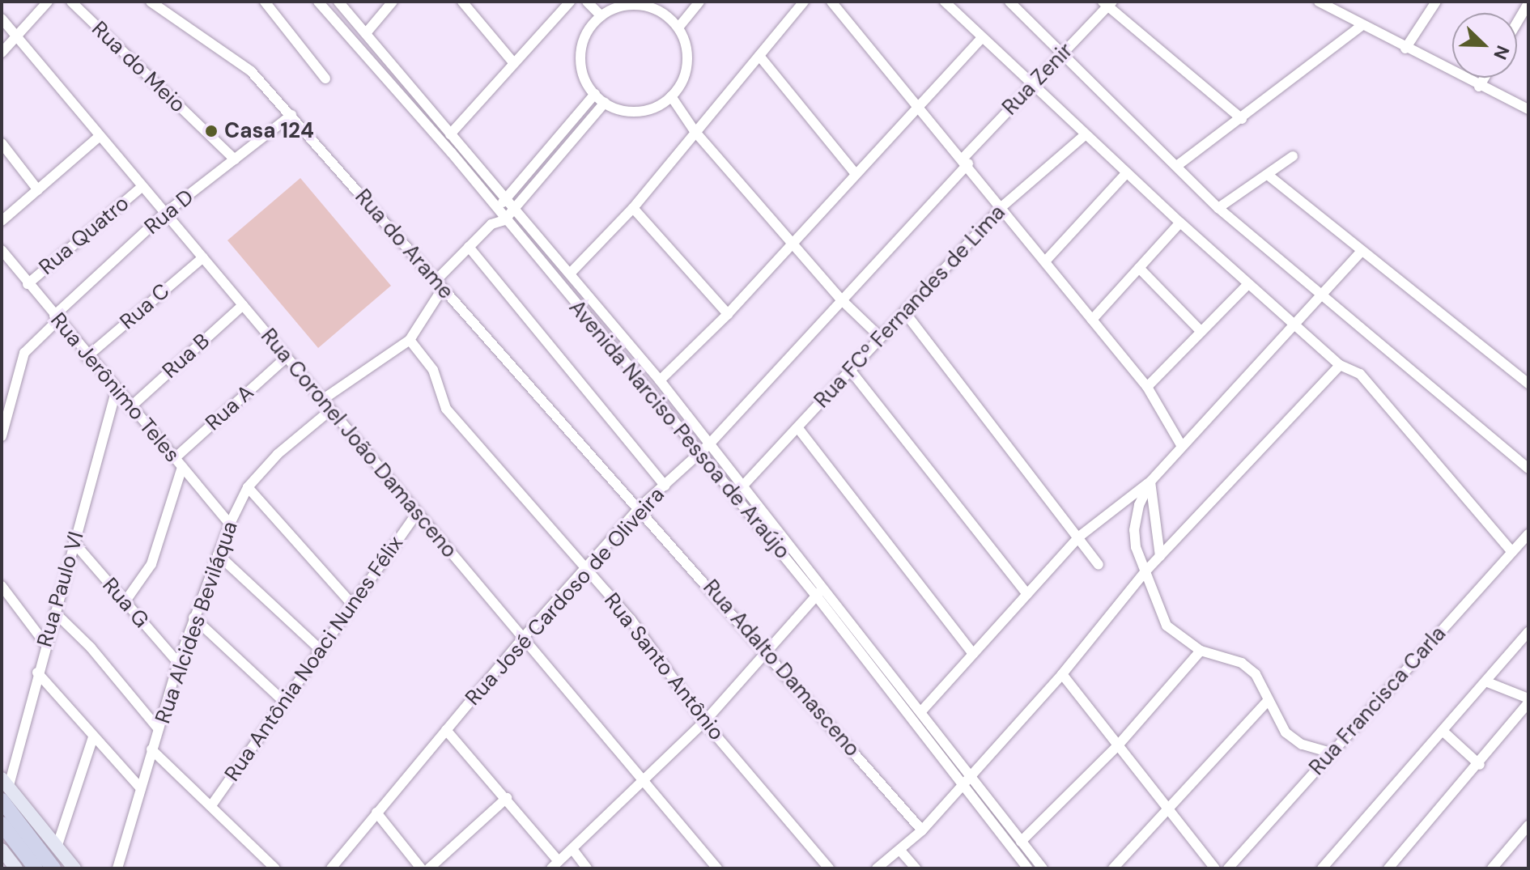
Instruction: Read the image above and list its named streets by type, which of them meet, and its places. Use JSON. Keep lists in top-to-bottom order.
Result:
{
  "streets": {
    "street": [
      "Rua do Meio",
      "Rua Zenir",
      "Rua D",
      "Rua Quatro",
      "Rua do Arame",
      "Rua C",
      "Rua FCº Fernandes de Lima",
      "Rua B",
      "Rua Jerônimo Teles",
      "Rua A",
      "Avenida Narciso Pessoa de Araújo",
      "Rua Coronel João Damasceno",
      "Rua Paulo VI",
      "Rua José Cardoso de Oliveira",
      "Rua G",
      "Rua Alcides Beviláqua",
      "Rua Antônia Noaci Nunes Félix",
      "Rua Santo Antônio",
      "Rua Adalto Damasceno",
      "Rua Francisca Carla"
    ]
  },
  "crossings": [
    ["Rua do Meio", "Rua D"],
    ["Rua Zenir", "Rua José Cardoso de Oliveira"],
    ["Rua D", "Rua do Arame"],
    ["Rua D", "Rua Jerônimo Teles"],
    ["Rua D", "Rua Coronel João Damasceno"],
    ["Rua Quatro", "Rua Jerônimo Teles"],
    ["Rua Quatro", "Rua Coronel João Damasceno"],
    ["Rua do Arame", "Rua José Cardoso de Oliveira"],
    ["Rua do Arame", "Rua Adalto Damasceno"],
    ["Rua C", "Rua Jerônimo Teles"],
    ["Rua C", "Rua Coronel João Damasceno"],
    ["Rua FCº Fernandes de Lima", "Avenida Narciso Pessoa de Araújo"],
    ["Rua B", "Rua Jerônimo Teles"],
    ["Rua B", "Rua Coronel João Damasceno"],
    ["Rua Jerônimo Teles", "Rua A"],
    ["Rua Jerônimo Teles", "Rua Paulo VI"],
    ["Rua Jerônimo Teles", "Rua Alcides Beviláqua"],
    ["Rua A", "Rua Coronel João Damasceno"],
    ["Avenida Narciso Pessoa de Araújo", "Rua José Cardoso de Oliveira"],
    ["Rua Coronel João Damasceno", "Rua José Cardoso de Oliveira"],
    ["Rua Coronel João Damasceno", "Rua Alcides Beviláqua"],
    ["Rua Coronel João Damasceno", "Rua Antônia Noaci Nunes Félix"],
    ["Rua Paulo VI", "Rua G"],
    ["Rua José Cardoso de Oliveira", "Rua Santo Antônio"],
    ["Rua José Cardoso de Oliveira", "Rua Adalto Damasceno"],
    ["Rua G", "Rua Alcides Beviláqua"]
  ],
  "places": ["Casa 124"],
  "north": "bottom right"
}
